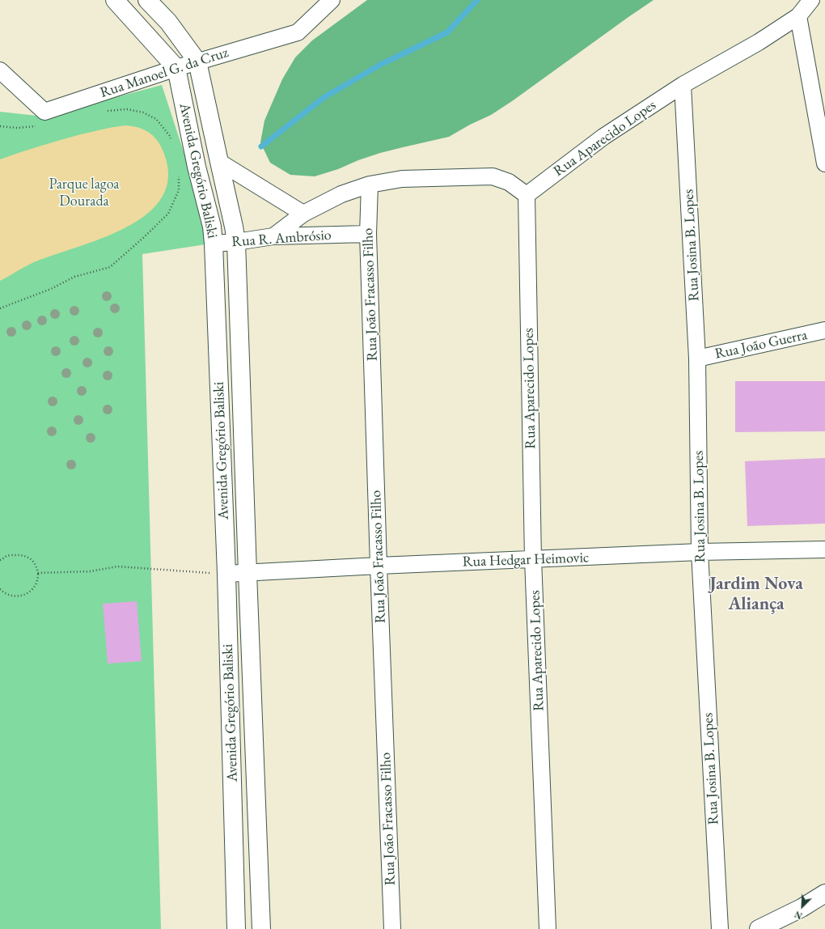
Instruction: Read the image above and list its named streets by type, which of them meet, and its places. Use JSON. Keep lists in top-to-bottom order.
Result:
{
  "streets": {
    "street": [
      "Rua Manoel G. da Cruz",
      "Rua Aparecido Lopes",
      "Avenida Gregório Baliski",
      "Rua R. Ambrósio",
      "Rua Josina B. Lopes",
      "Rua João Fracasso Filho",
      "Rua João Guerra",
      "Rua Hedgar Heimovic"
    ]
  },
  "crossings": [
    ["Rua Manoel G. da Cruz", "Avenida Gregório Baliski"],
    ["Rua Aparecido Lopes", "Rua Josina B. Lopes"],
    ["Rua Aparecido Lopes", "Rua Hedgar Heimovic"],
    ["Avenida Gregório Baliski", "Rua R. Ambrósio"],
    ["Avenida Gregório Baliski", "Rua Hedgar Heimovic"],
    ["Rua R. Ambrósio", "Rua João Fracasso Filho"],
    ["Rua Josina B. Lopes", "Rua João Guerra"],
    ["Rua Josina B. Lopes", "Rua Hedgar Heimovic"],
    ["Rua João Fracasso Filho", "Rua Hedgar Heimovic"]
  ],
  "districts": ["Jardim Nova Aliança"],
  "parks": ["Parque lagoa Dourada"],
  "north": "bottom left"
}
